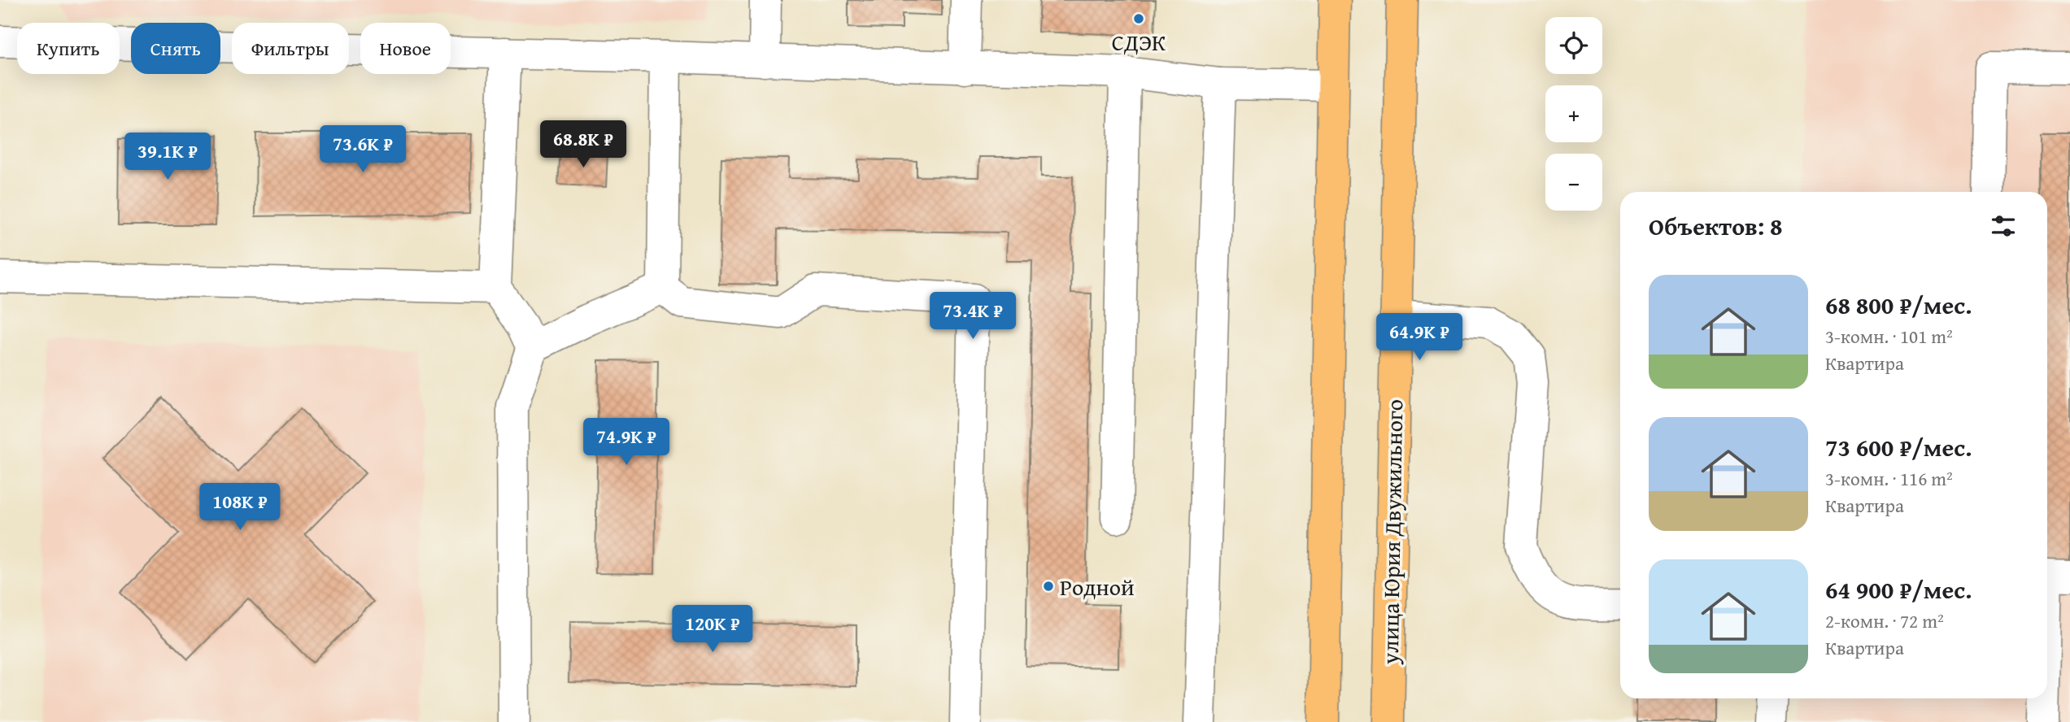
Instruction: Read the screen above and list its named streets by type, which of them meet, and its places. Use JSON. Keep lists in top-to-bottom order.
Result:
{
  "streets": {
    "main road": ["улица Юрия Двужильного"]
  },
  "places": ["СДЭК", "Родной"],
  "page": {
    "map_buttons": ["+", "−"],
    "chip": [
      "Купить",
      "Снять",
      "Фильтры",
      "Новое"
    ],
    "price": [
      "68.8K ₽",
      "73.6K ₽",
      "39.1K ₽",
      "73.4K ₽",
      "64.9K ₽",
      "74.9K ₽",
      "108K ₽",
      "120K ₽"
    ],
    "heading": "Объектов: 8",
    "list": [
      {
        "name": "68 800 ₽/мес.",
        "note": "3-комн. · 101 m² · Квартира"
      },
      {
        "name": "73 600 ₽/мес.",
        "note": "3-комн. · 116 m² · Квартира"
      },
      {
        "name": "64 900 ₽/мес.",
        "note": "2-комн. · 72 m² · Квартира"
      }
    ]
  }
}
